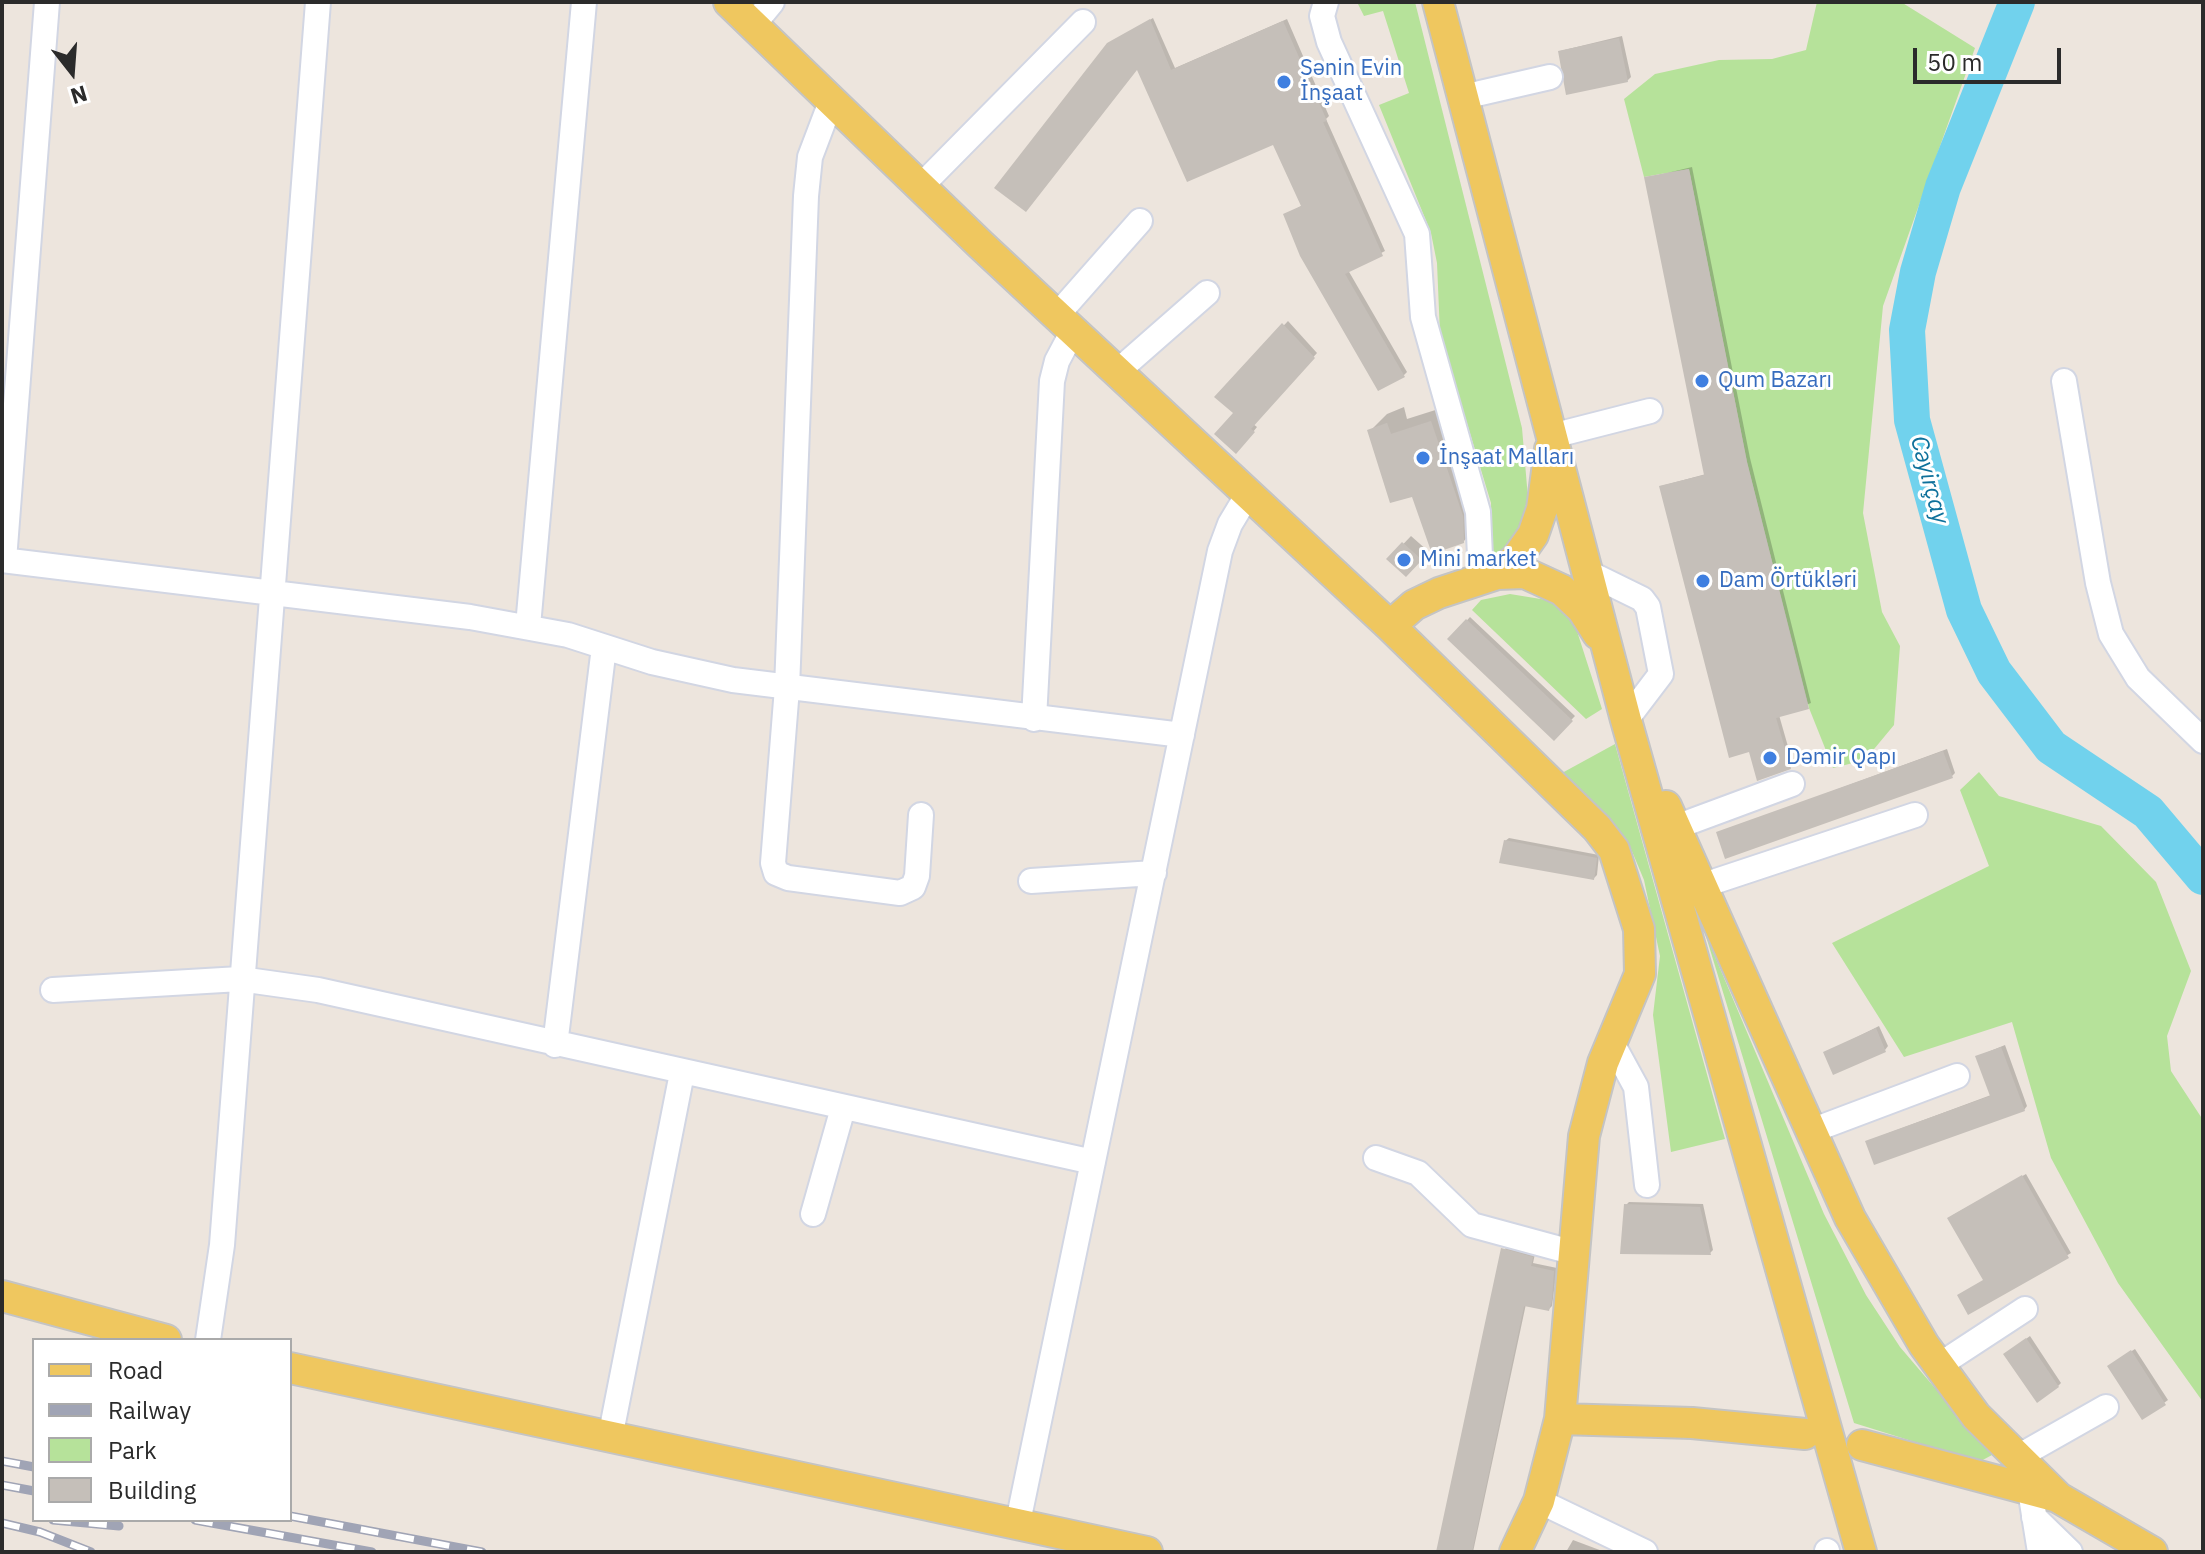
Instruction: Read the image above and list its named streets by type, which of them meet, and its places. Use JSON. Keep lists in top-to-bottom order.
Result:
{
  "water": ["Cəyirçay"],
  "places": [
    "Sənin Evin İnşaat",
    "Qum Bazarı",
    "İnşaat Malları",
    "Mini market",
    "Dam Örtükləri",
    "Dəmir Qapı"
  ],
  "legend": [
    "Road",
    "Railway",
    "Park",
    "Building"
  ],
  "scale_bar": "50 m",
  "north": "bottom"
}
